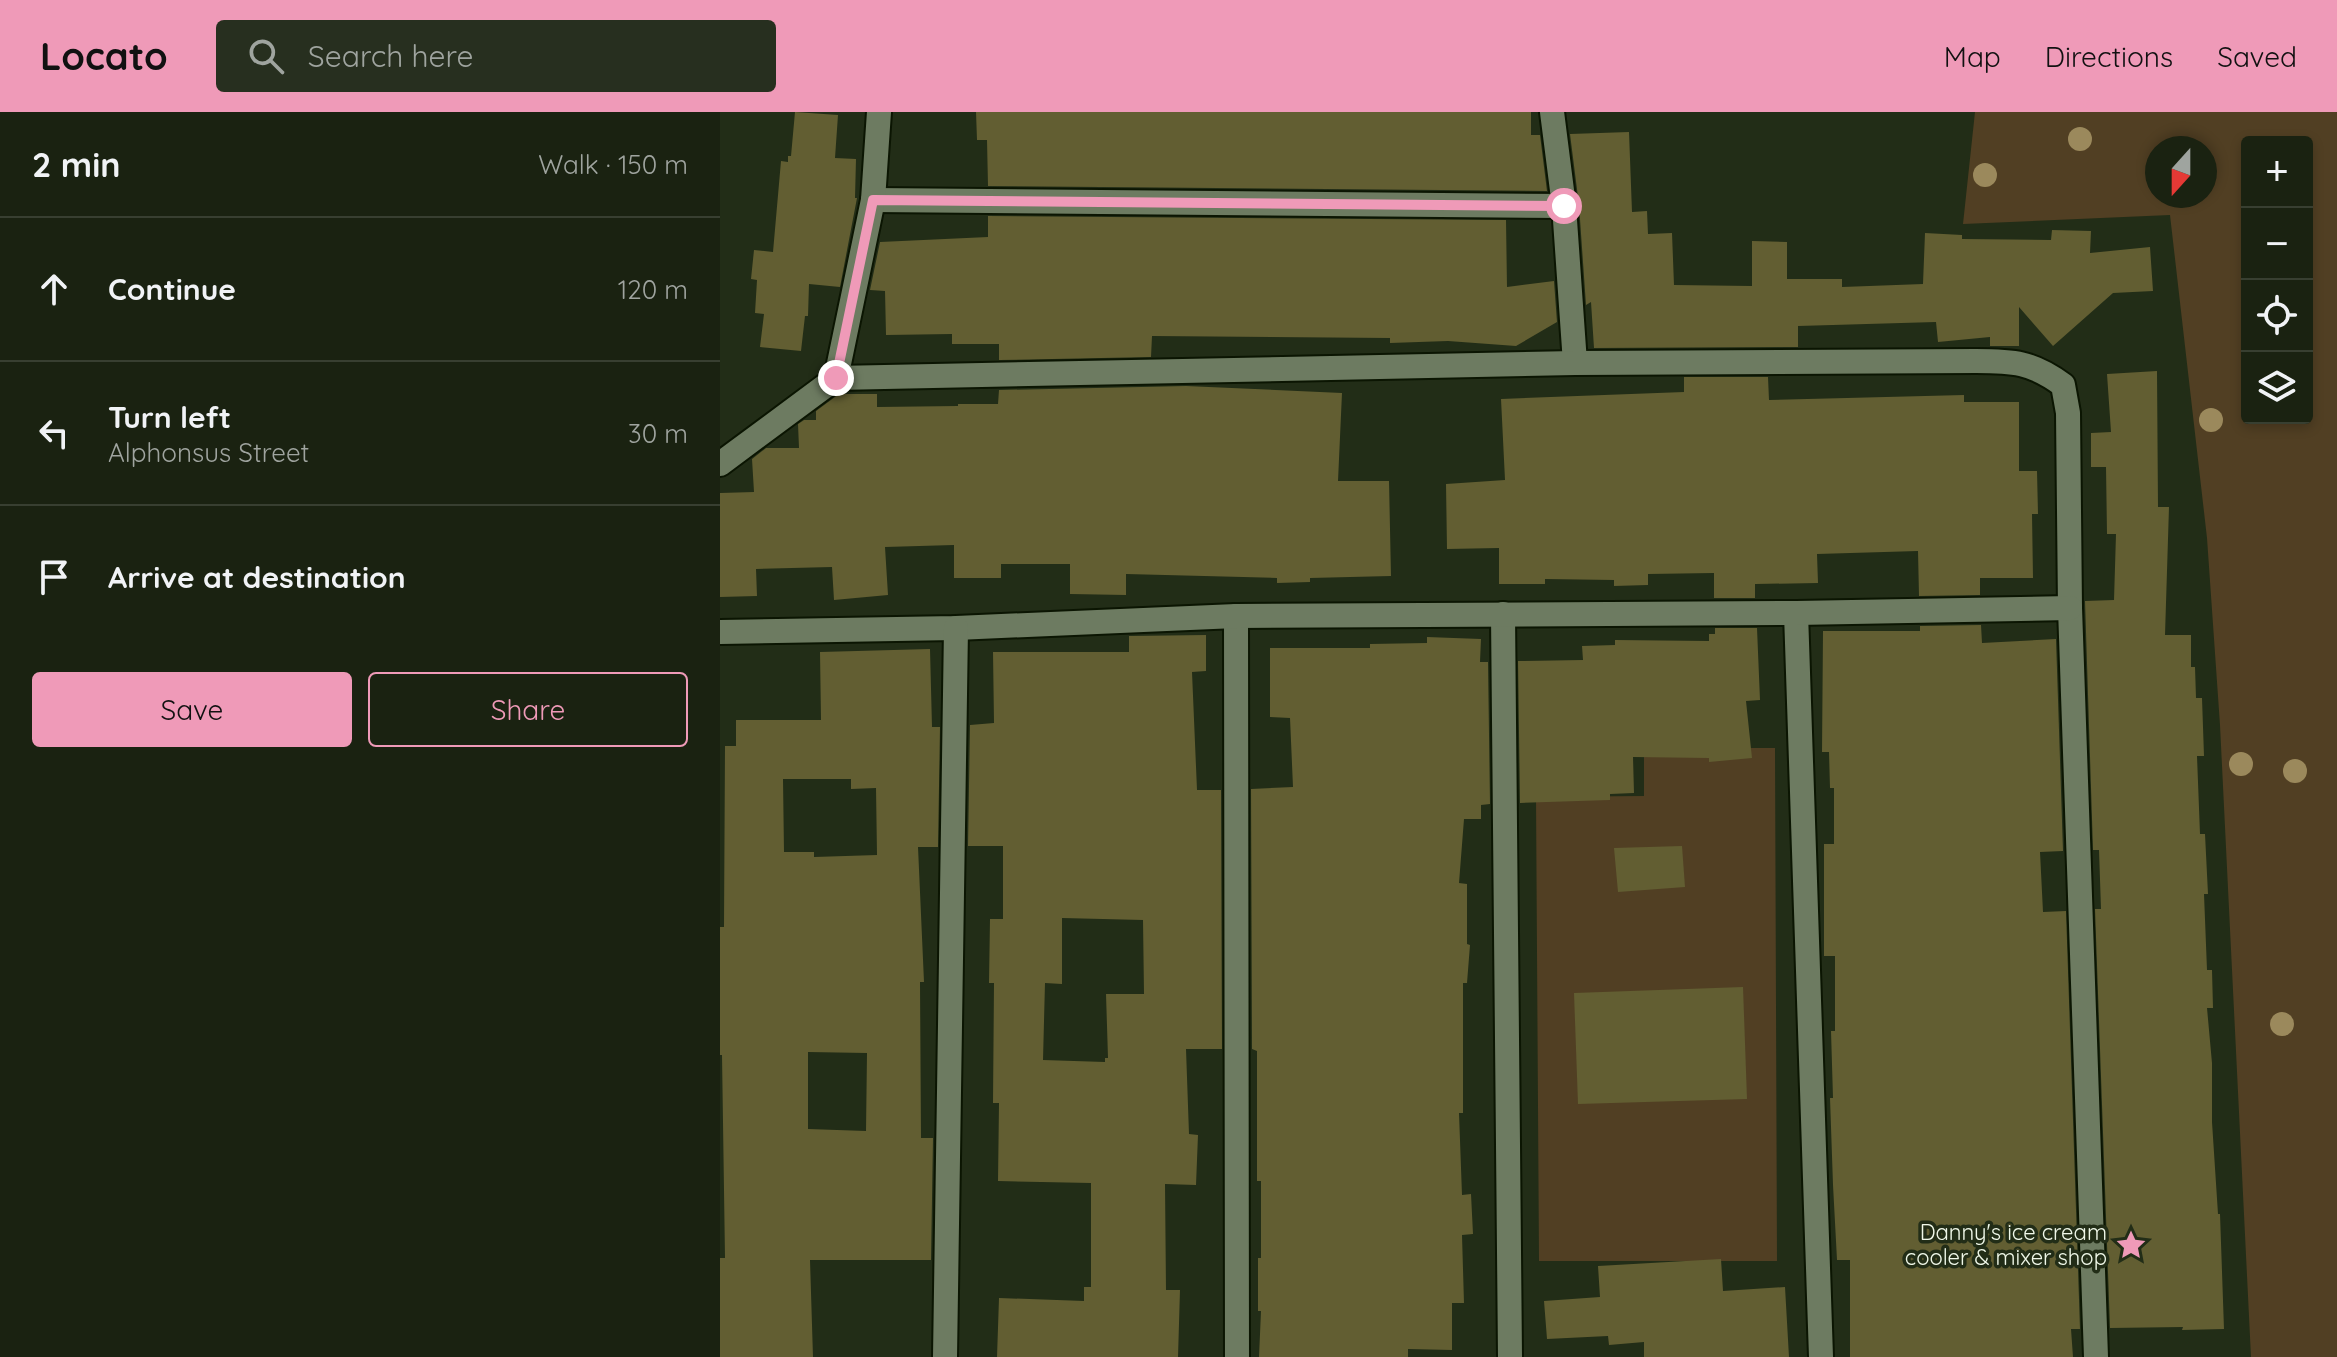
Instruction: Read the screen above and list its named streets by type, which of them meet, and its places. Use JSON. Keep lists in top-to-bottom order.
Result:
{
  "places": {
    "place": ["Danny's ice cream cooler & mixer shop"]
  },
  "north": "bottom",
  "page": {
    "header": "Locato",
    "search": "Search here",
    "nav": ["Map", "Directions", "Saved"],
    "heading": ["2 min", "Walk · 150 m"],
    "map_buttons": ["+", "−"],
    "list": [
      ["Continue", "120 m"],
      ["Turn left", "Alphonsus Street", "30 m"],
      "Arrive at destination"
    ],
    "buttons": ["Save", "Share"]
  }
}
